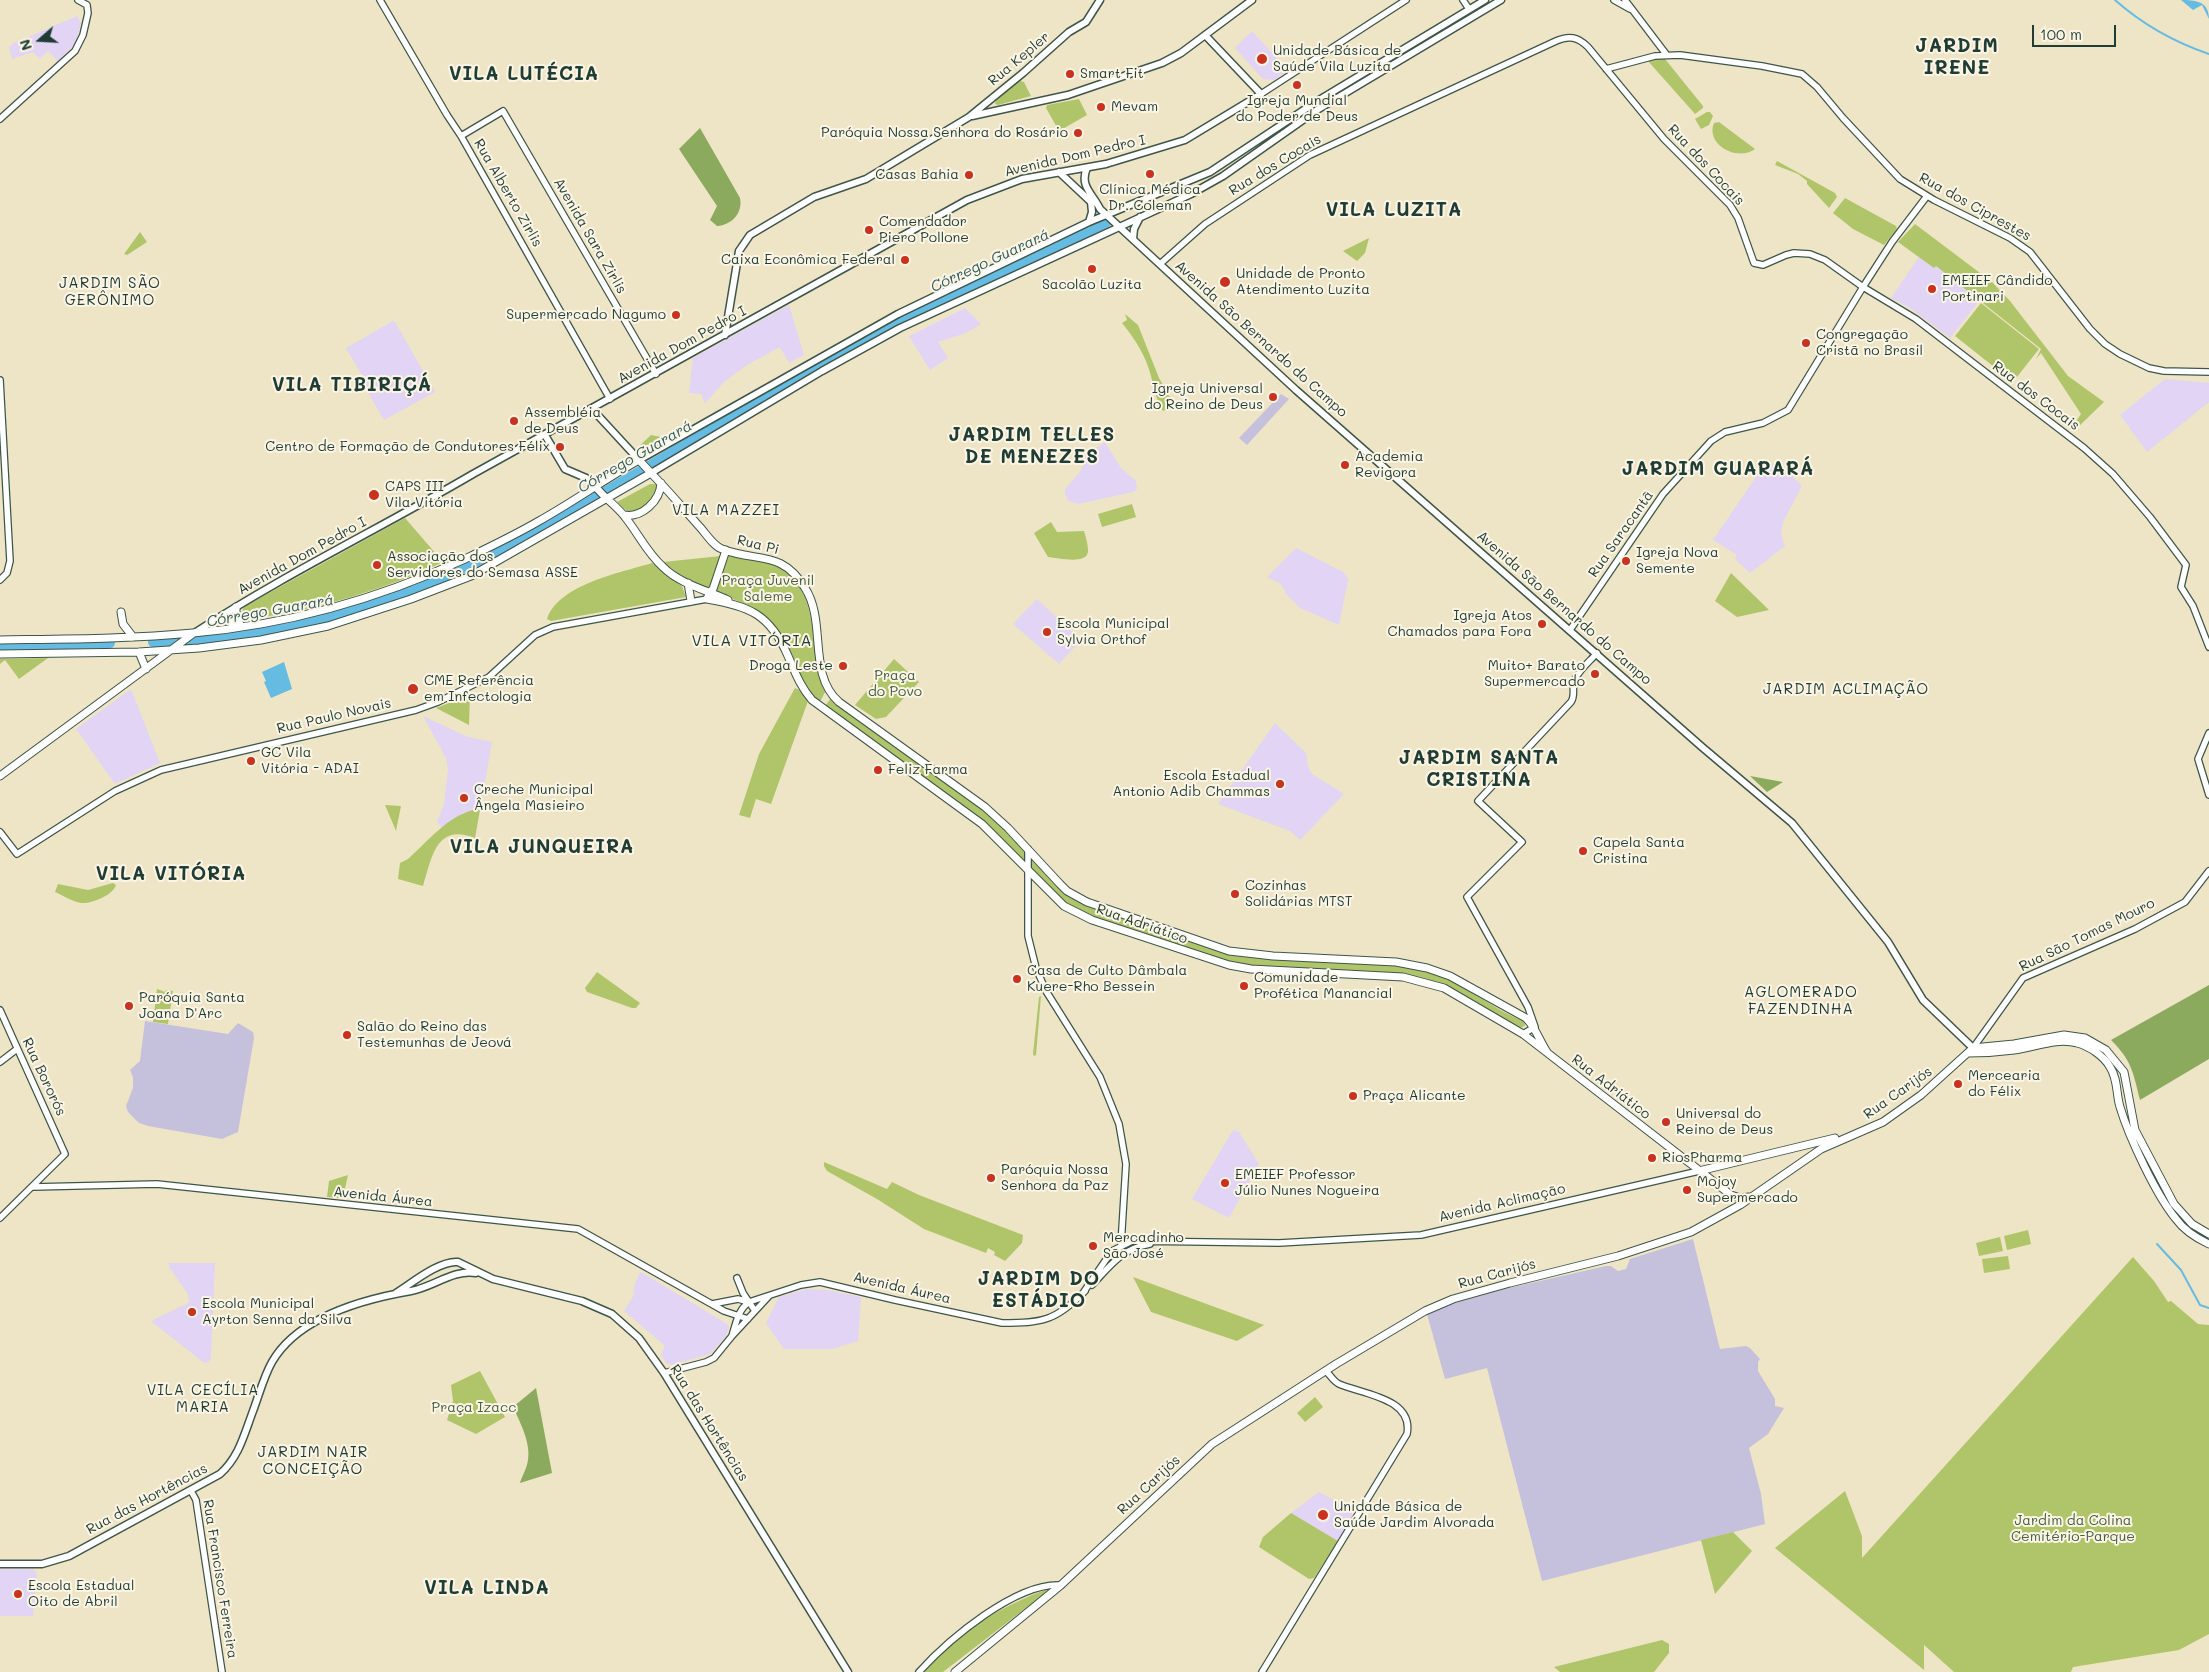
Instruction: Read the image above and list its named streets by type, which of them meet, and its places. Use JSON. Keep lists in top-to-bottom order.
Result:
{
  "streets": {
    "main road": [
      "Rua Kepler",
      "Avenida Dom Pedro I",
      "Avenida São Bernardo do Campo",
      "Rua Pi",
      "Rua Adriático",
      "Rua Carijós",
      "Avenida Aclimação",
      "Rua das Hortências"
    ],
    "street": [
      "Rua dos Cocais",
      "Rua Alberto Zirlis",
      "Rua dos Ciprestes",
      "Avenida Sara Zirlis",
      "Rua Saracantã",
      "Rua Paulo Novais",
      "Rua São Tomas Mouro",
      "Rua Bororós",
      "Avenida Áurea",
      "Rua Francisco Ferreira"
    ]
  },
  "crossings": [
    ["Avenida Dom Pedro I", "Rua Alberto Zirlis"],
    ["Avenida Dom Pedro I", "Avenida Sara Zirlis"],
    ["Avenida Dom Pedro I", "Avenida São Bernardo do Campo"],
    ["Rua dos Cocais", "Avenida São Bernardo do Campo"],
    ["Rua dos Cocais", "Rua Saracantã"],
    ["Rua Alberto Zirlis", "Avenida Sara Zirlis"],
    ["Rua dos Ciprestes", "Rua Saracantã"],
    ["Avenida São Bernardo do Campo", "Rua Saracantã"],
    ["Avenida São Bernardo do Campo", "Rua São Tomas Mouro"],
    ["Avenida São Bernardo do Campo", "Rua Carijós"],
    ["Rua Pi", "Rua Adriático"],
    ["Rua Paulo Novais", "Rua Adriático"],
    ["Rua Adriático", "Avenida Aclimação"],
    ["Rua São Tomas Mouro", "Rua Carijós"],
    ["Rua Bororós", "Avenida Áurea"],
    ["Rua Carijós", "Avenida Aclimação"],
    ["Avenida Áurea", "Avenida Aclimação"],
    ["Rua das Hortências", "Rua Francisco Ferreira"]
  ],
  "districts": [
    "JARDIM IRENE",
    "VILA LUTÉCIA",
    "VILA LUZITA",
    "JARDIM SÃO GERÔNIMO",
    "VILA TIBIRIÇÁ",
    "JARDIM TELLES DE MENEZES",
    "JARDIM GUARARÁ",
    "VILA MAZZEI",
    "VILA VITÓRIA",
    "JARDIM ACLIMAÇÃO",
    "JARDIM SANTA CRISTINA",
    "VILA JUNQUEIRA",
    "VILA VITÓRIA",
    "AGLOMERADO FAZENDINHA",
    "JARDIM DO ESTÁDIO",
    "VILA CECÍLIA MARIA",
    "JARDIM NAIR CONCEIÇÃO",
    "VILA LINDA"
  ],
  "water": ["Córrego Guarará"],
  "parks": [
    "Praça Juvenil Saleme",
    "Praça do Povo",
    "Praça Izacc",
    "Jardim da Colina Cemitério-Parque"
  ],
  "places": [
    "Unidade Básica de Saúde Vila Luzita",
    "Smart Fit",
    "Igreja Mundial do Poder de Deus",
    "Mevam",
    "Paróquia Nossa Senhora do Rosário",
    "Clínica Médica Dr. Coleman",
    "Casas Bahia",
    "Comendador Piero Pollone",
    "Caixa Econômica Federal",
    "Sacolão Luzita",
    "Unidade de Pronto Atendimento Luzita",
    "EMEIEF Cândido Portinari",
    "Supermercado Nagumo",
    "Congregação Cristã no Brasil",
    "Igreja Universal do Reino de Deus",
    "Assembléia de Deus",
    "Centro de Formação de Condutores Félix",
    "Academia Revigora",
    "CAPS III Vila Vitória",
    "Igreja Nova Semente",
    "Associação dos Servidores do Semasa ASSE",
    "Igreja Atos Chamados para Fora",
    "Escola Municipal Sylvia Orthof",
    "Droga Leste",
    "Muito+ Barato Supermercado",
    "CME Referência em Infectologia",
    "GC Vila Vitória - ADAI",
    "Feliz Farma",
    "Escola Estadual Antonio Adib Chammas",
    "Creche Municipal Ângela Masieiro",
    "Capela Santa Cristina",
    "Cozinhas Solidárias MTST",
    "Casa de Culto Dâmbala Kuere-Rho Bessein",
    "Comunidade Profética Manancial",
    "Paróquia Santa Joana D'Arc",
    "Salão do Reino das Testemunhas de Jeová",
    "Mercearia do Félix",
    "Praça Alicante",
    "Universal do Reino de Deus",
    "RiosPharma",
    "Paróquia Nossa Senhora da Paz",
    "EMEIEF Professor Júlio Nunes Nogueira",
    "Mojoy Supermercado",
    "Mercadinho São José",
    "Escola Municipal Ayrton Senna da Silva",
    "Unidade Básica de Saúde Jardim Alvorada",
    "Escola Estadual Oito de Abril"
  ],
  "scale_bar": "100 m",
  "north": "left"
}
